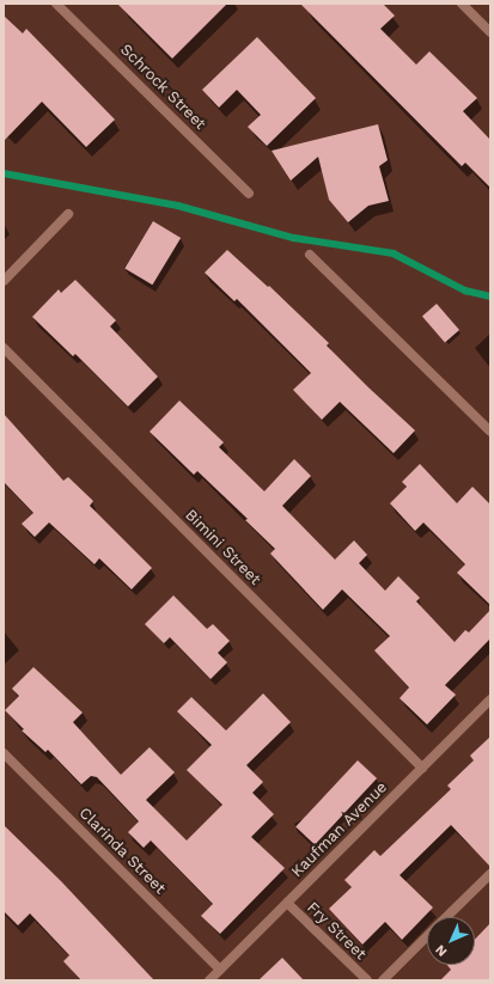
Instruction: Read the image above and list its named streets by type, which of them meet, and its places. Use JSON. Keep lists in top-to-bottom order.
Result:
{
  "streets": {
    "street": [
      "Schrock Street",
      "Bimini Street",
      "Kaufman Avenue",
      "Clarinda Street",
      "Fry Street"
    ]
  },
  "crossings": [
    ["Bimini Street", "Kaufman Avenue"],
    ["Kaufman Avenue", "Clarinda Street"],
    ["Kaufman Avenue", "Fry Street"]
  ],
  "north": "bottom left"
}
